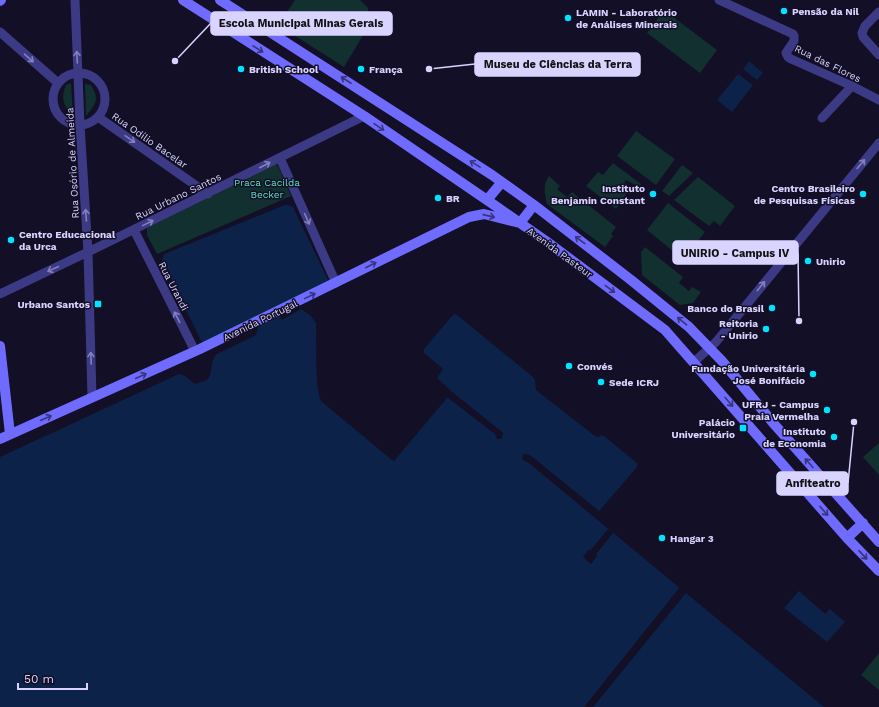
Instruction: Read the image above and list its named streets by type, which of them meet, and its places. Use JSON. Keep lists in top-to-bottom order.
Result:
{
  "streets": {
    "street": [
      "Rua das Flores",
      "Rua Odílio Bacelar",
      "Rua Osório de Almeida",
      "Rua Urbano Santos",
      "Avenida Pasteur",
      "Rua Urandi",
      "Avenida Portugal"
    ]
  },
  "crossings": [
    ["Rua Odílio Bacelar", "Rua Urbano Santos"],
    ["Rua Osório de Almeida", "Rua Urbano Santos"],
    ["Rua Osório de Almeida", "Avenida Portugal"],
    ["Rua Urbano Santos", "Avenida Pasteur"],
    ["Rua Urbano Santos", "Rua Urandi"],
    ["Avenida Pasteur", "Avenida Portugal"],
    ["Rua Urandi", "Avenida Portugal"]
  ],
  "one_way": [
    "Rua Odílio Bacelar",
    "Rua Osório de Almeida",
    "Rua Urandi",
    "Avenida Portugal"
  ],
  "parks": ["Praca Cacilda Becker"],
  "places": {
    "other": [
      "Pensão da Nil",
      "LAMIN - Laboratório de Análises Minerais",
      "Escola Municipal Minas Gerais",
      "British School",
      "França",
      "Museu de Ciências da Terra",
      "Instituto Benjamin Constant",
      "Centro Brasileiro de Pesquisas Físicas",
      "BR",
      "Centro Educacional da Urca",
      "Unirio",
      "Banco do Brasil",
      "UNIRIO - Campus IV",
      "Reitoria - Unirio",
      "Convés",
      "Fundação Universitária José Bonifácio",
      "Sede ICRJ",
      "UFRJ - Campus Praia Vermelha",
      "Anfiteatro",
      "Instituto de Economia",
      "Hangar 3"
    ],
    "transit": ["Urbano Santos", "Palácio Universitário"]
  },
  "scale_bar": "50 m"
}
